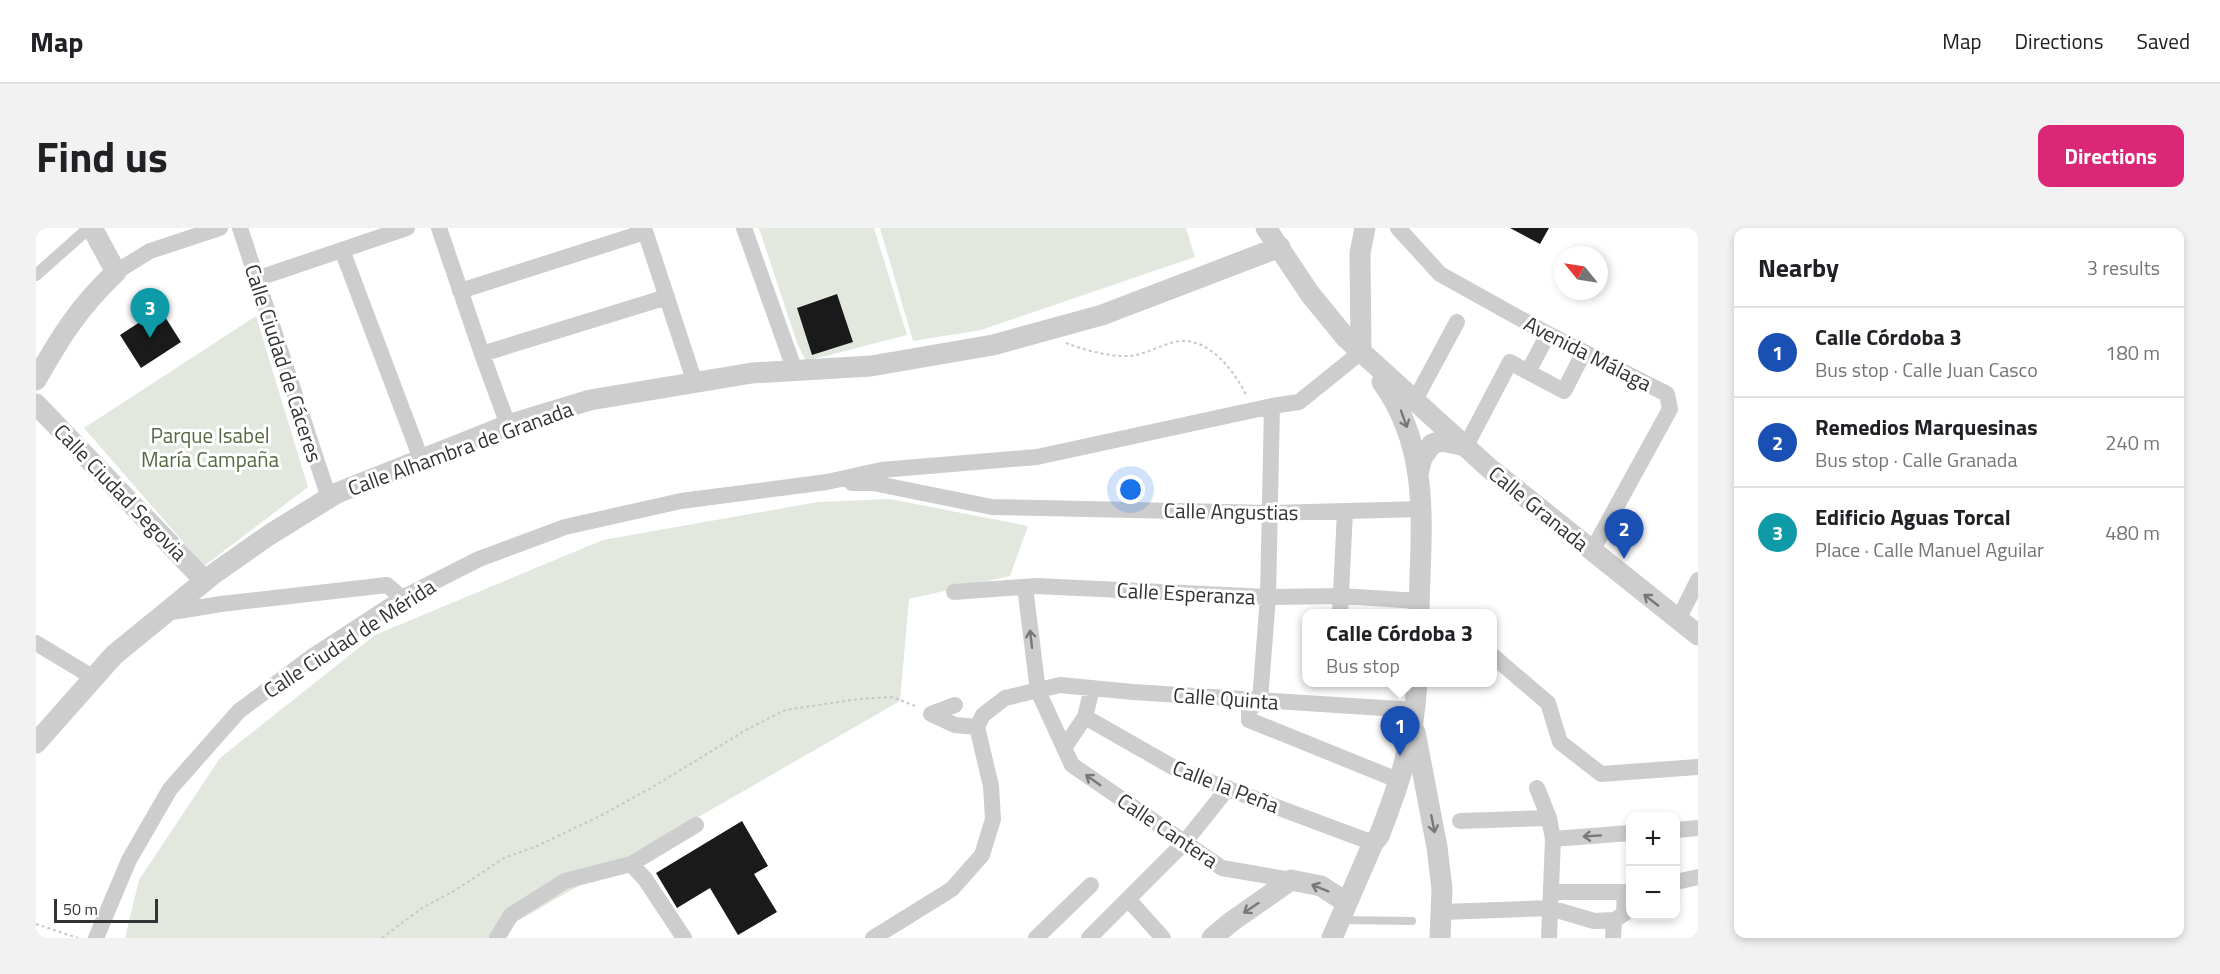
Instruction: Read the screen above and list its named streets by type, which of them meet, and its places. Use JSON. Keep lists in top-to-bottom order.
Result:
{
  "streets": {
    "street": [
      "Avenida Málaga",
      "Calle Ciudad de Cáceres",
      "Calle Alhambra de Granada",
      "Calle Ciudad Segovia",
      "Calle Granada",
      "Calle Angustias",
      "Calle Esperanza",
      "Calle Ciudad de Mérida",
      "Calle Quinta",
      "Calle la Peña",
      "Calle Cantera"
    ]
  },
  "crossings": [
    ["Avenida Málaga", "Calle Granada"],
    ["Calle Ciudad de Cáceres", "Calle Alhambra de Granada"],
    ["Calle Alhambra de Granada", "Calle Ciudad Segovia"],
    ["Calle Angustias", "Calle Ciudad de Mérida"],
    ["Calle Esperanza", "Calle Cantera"],
    ["Calle Quinta", "Calle Cantera"]
  ],
  "one_way": ["Calle Cantera"],
  "parks": ["Parque Isabel María Campaña"],
  "scale_bar": "50 m",
  "north": "top left",
  "page": {
    "header": "Map",
    "nav": ["Map", "Directions", "Saved"],
    "title": "Find us",
    "buttons": "Directions",
    "heading": ["Nearby", "3 results"],
    "pins": ["3", "2", "1"],
    "list": [
      {
        "mark": "1",
        "name": "Calle Córdoba 3",
        "note": "Bus stop · Calle Juan Casco",
        "value": "180 m"
      },
      {
        "mark": "2",
        "name": "Remedios Marquesinas",
        "note": "Bus stop · Calle Granada",
        "value": "240 m"
      },
      {
        "mark": "3",
        "name": "Edificio Aguas Torcal",
        "note": "Place · Calle Manuel Aguilar",
        "value": "480 m"
      }
    ],
    "popup": ["Calle Córdoba 3", "Bus stop"],
    "map_buttons": ["+", "−"],
    "scale": "50 m"
  }
}
